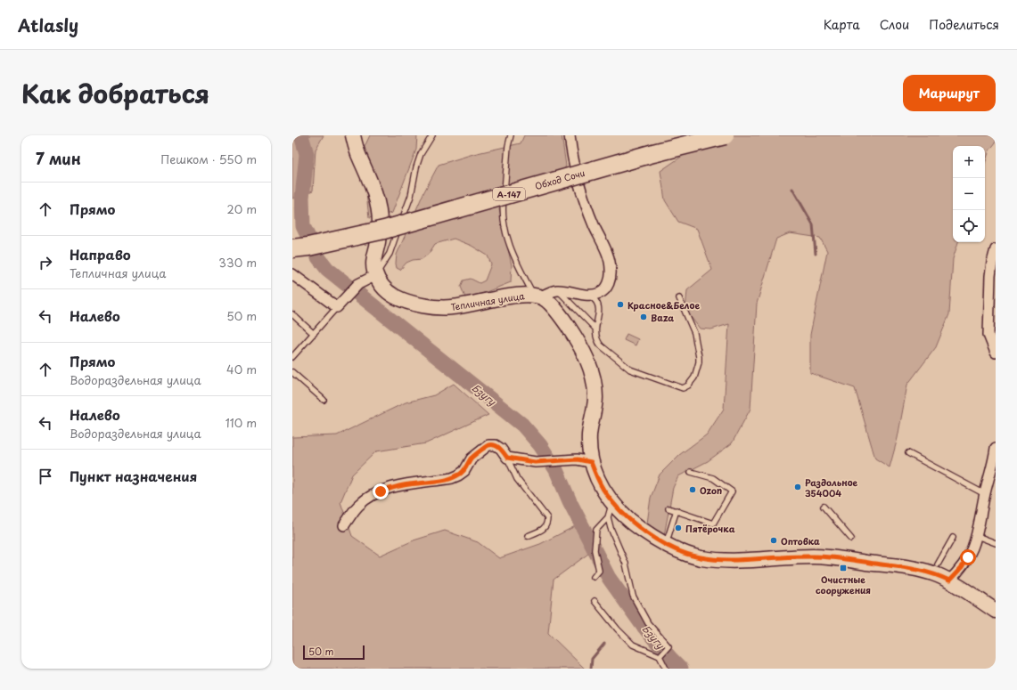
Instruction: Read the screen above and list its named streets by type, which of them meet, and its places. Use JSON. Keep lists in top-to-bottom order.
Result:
{
  "streets": {
    "highway": ["Обход Сочи", "А-147"],
    "street": ["Тепличная улица"]
  },
  "water": ["Бзугу"],
  "places": {
    "other": [
      "Красное&Белое",
      "Baza",
      "Раздольное 354004",
      "Ozon",
      "Пятёрочка",
      "Оптовка"
    ],
    "transit": ["Очистные сооружения"]
  },
  "scale_bar": "50 m",
  "page": {
    "header": "Atlasly",
    "nav": ["Карта", "Слои", "Поделиться"],
    "title": "Как добраться",
    "buttons": "Маршрут",
    "heading": ["7 мин", "Пешком · 550 m"],
    "map_buttons": ["+", "−"],
    "list": [
      ["Прямо", "20 m"],
      ["Направо", "Тепличная улица", "330 m"],
      ["Налево", "50 m"],
      ["Прямо", "Водораздельная улица", "40 m"],
      ["Налево", "Водораздельная улица", "110 m"],
      "Пункт назначения"
    ],
    "scale": "50 m"
  }
}
